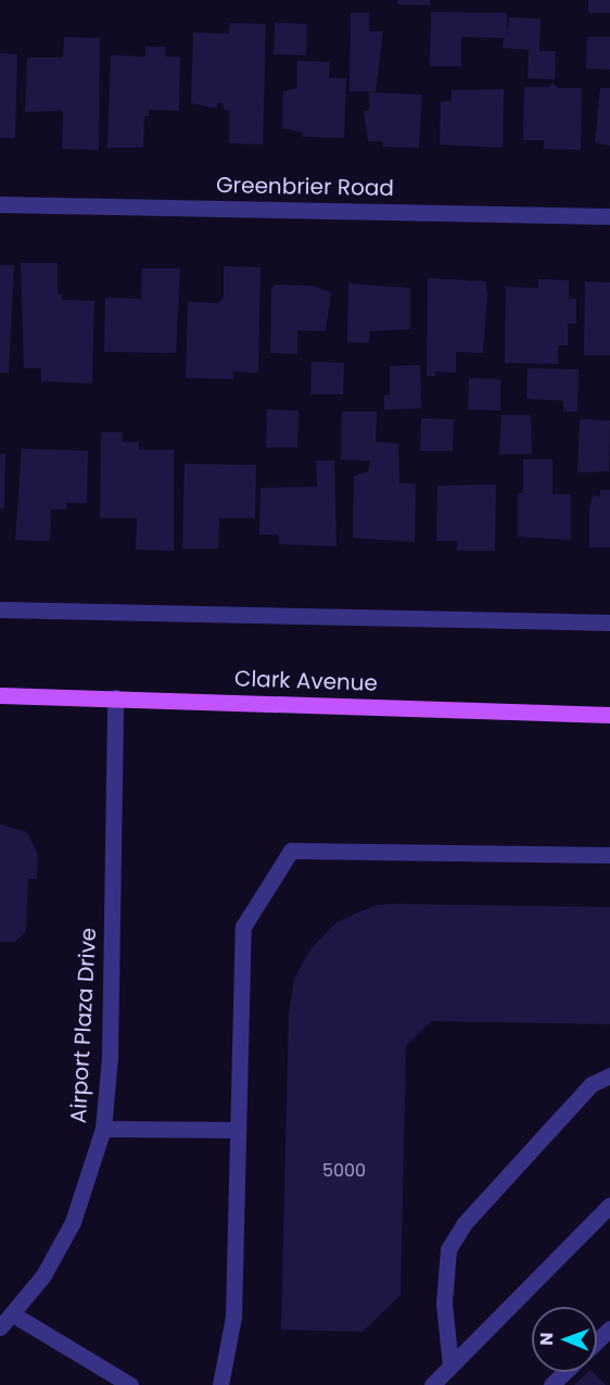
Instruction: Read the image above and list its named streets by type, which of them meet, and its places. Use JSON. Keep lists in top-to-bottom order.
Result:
{
  "streets": {
    "main road": ["Clark Avenue"],
    "street": ["Greenbrier Road", "Airport Plaza Drive"]
  },
  "crossings": [
    ["Clark Avenue", "Airport Plaza Drive"]
  ],
  "house_numbers": ["5000"],
  "north": "left"
}
